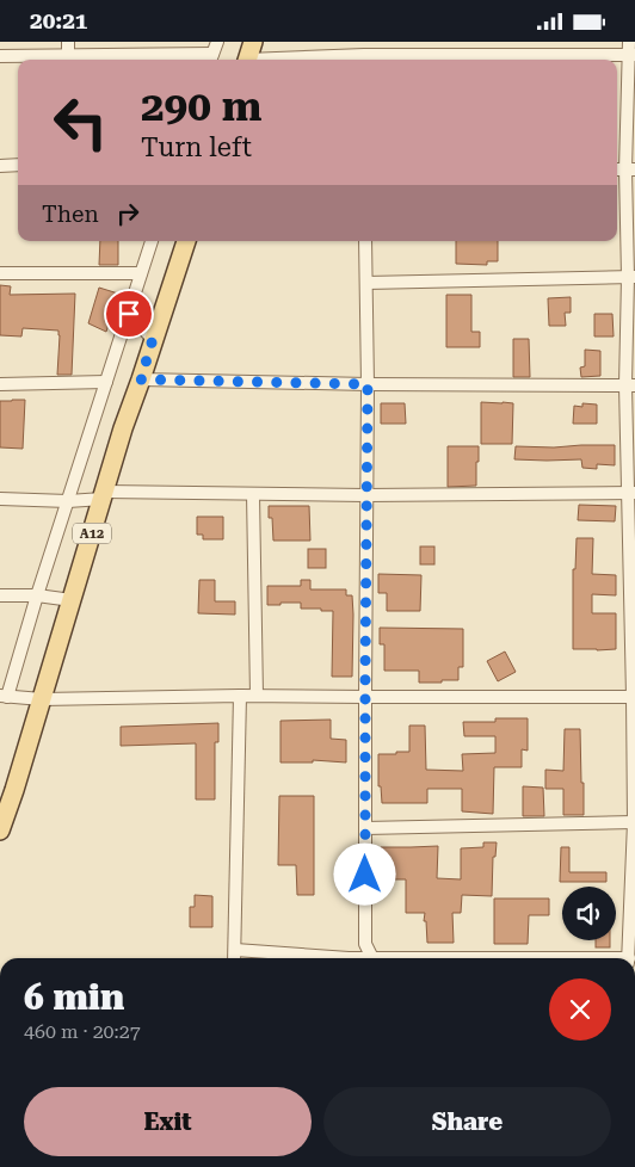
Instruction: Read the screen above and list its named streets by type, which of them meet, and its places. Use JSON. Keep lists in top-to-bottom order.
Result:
{
  "streets": {
    "main road": ["A12"]
  },
  "page": {
    "status": "20:21",
    "turn": ["290 m", "Turn left"],
    "then": "Then",
    "heading": ["6 min", "460 m · 20:27"],
    "buttons": ["Exit", "Share"]
  }
}
